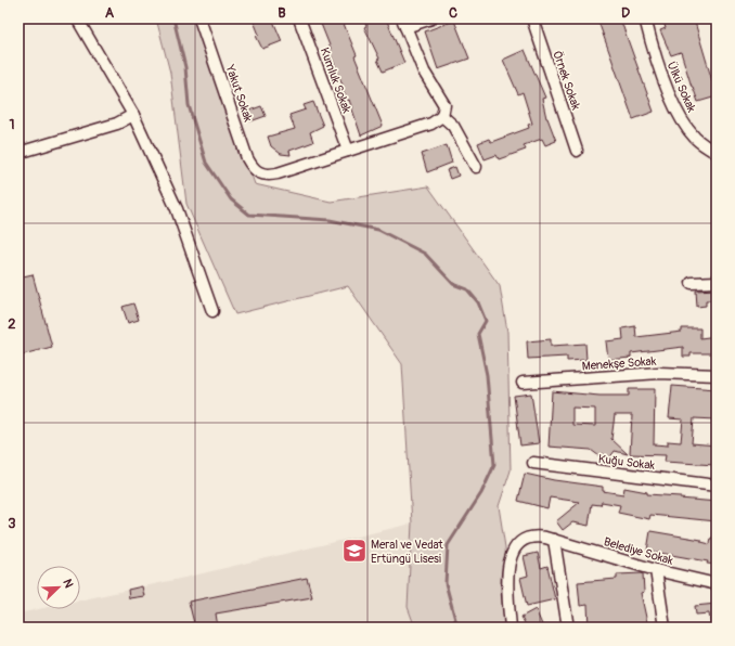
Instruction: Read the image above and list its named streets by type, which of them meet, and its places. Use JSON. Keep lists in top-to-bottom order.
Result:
{
  "streets": {
    "street": [
      "Kumluk Sokak",
      "Örnek Sokak",
      "Ülkü Sokak",
      "Yakut Sokak",
      "Menekşe Sokak",
      "Kuğu Sokak",
      "Belediye Sokak"
    ]
  },
  "crossings": [
    ["Kumluk Sokak", "Yakut Sokak"]
  ],
  "places": {
    "school or university": ["Meral ve Vedat Ertüngü Lisesi"]
  },
  "north": "top right",
  "grid": {
    "columns": [
      "A",
      "B",
      "C",
      "D"
    ],
    "rows": ["1", "2", "3"]
  }
}
